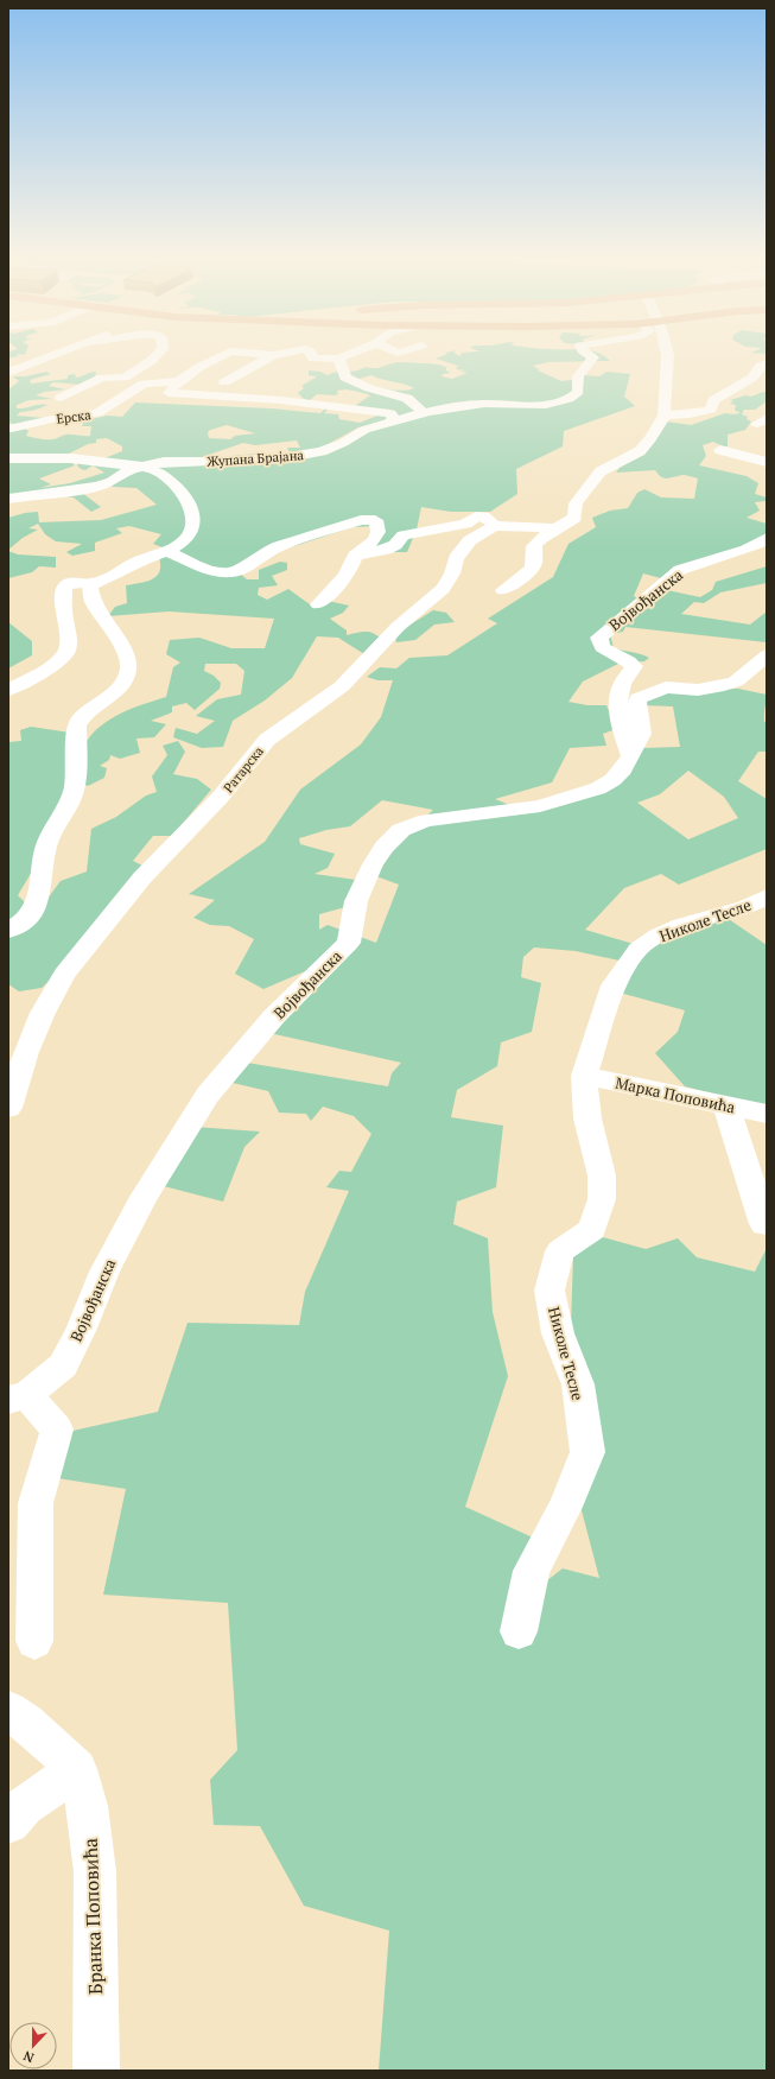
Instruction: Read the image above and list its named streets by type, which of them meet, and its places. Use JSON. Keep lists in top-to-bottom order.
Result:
{
  "streets": {
    "street": [
      "Ерска",
      "Жупана Брајана",
      "Војвођанска",
      "Ратарска",
      "Николе Тесле",
      "Марка Поповића",
      "Бранка Поповића"
    ]
  },
  "crossings": [
    ["Николе Тесле", "Марка Поповића"]
  ],
  "north": "bottom"
}
